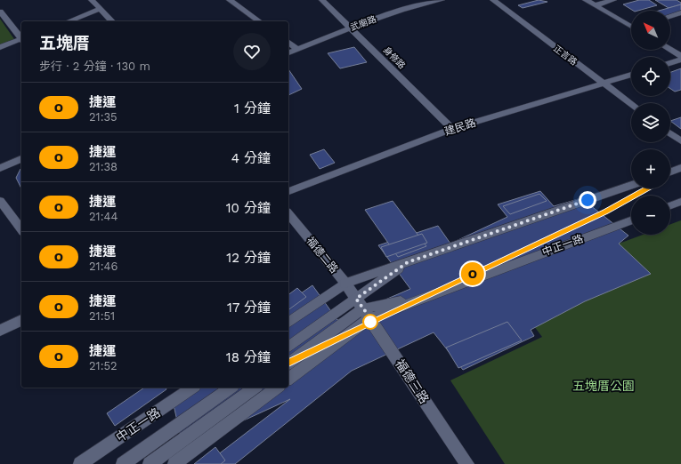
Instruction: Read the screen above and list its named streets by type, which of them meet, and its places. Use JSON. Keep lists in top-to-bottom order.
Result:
{
  "streets": {
    "street": [
      "武廟路",
      "正言路",
      "身修路",
      "建民路",
      "中正一路",
      "福德二路",
      "福德三路"
    ]
  },
  "crossings": [
    ["武廟路", "身修路"],
    ["正言路", "建民路"],
    ["身修路", "建民路"],
    ["中正一路", "福德二路"],
    ["中正一路", "福德三路"],
    ["福德二路", "福德三路"]
  ],
  "parks": ["五塊厝公園"],
  "lines": ["metro line O"],
  "north": "top left",
  "page": {
    "on_map": "O",
    "map_buttons": ["+", "−"],
    "heading": ["五塊厝", "步行 · 2 分鐘 · 130 m"],
    "list": [
      {
        "mark": "O",
        "name": "捷運",
        "note": "21:35",
        "value": "1 分鐘"
      },
      {
        "mark": "O",
        "name": "捷運",
        "note": "21:38",
        "value": "4 分鐘"
      },
      {
        "mark": "O",
        "name": "捷運",
        "note": "21:44",
        "value": "10 分鐘"
      },
      {
        "mark": "O",
        "name": "捷運",
        "note": "21:46",
        "value": "12 分鐘"
      },
      {
        "mark": "O",
        "name": "捷運",
        "note": "21:51",
        "value": "17 分鐘"
      },
      {
        "mark": "O",
        "name": "捷運",
        "note": "21:52",
        "value": "18 分鐘"
      }
    ]
  }
}
